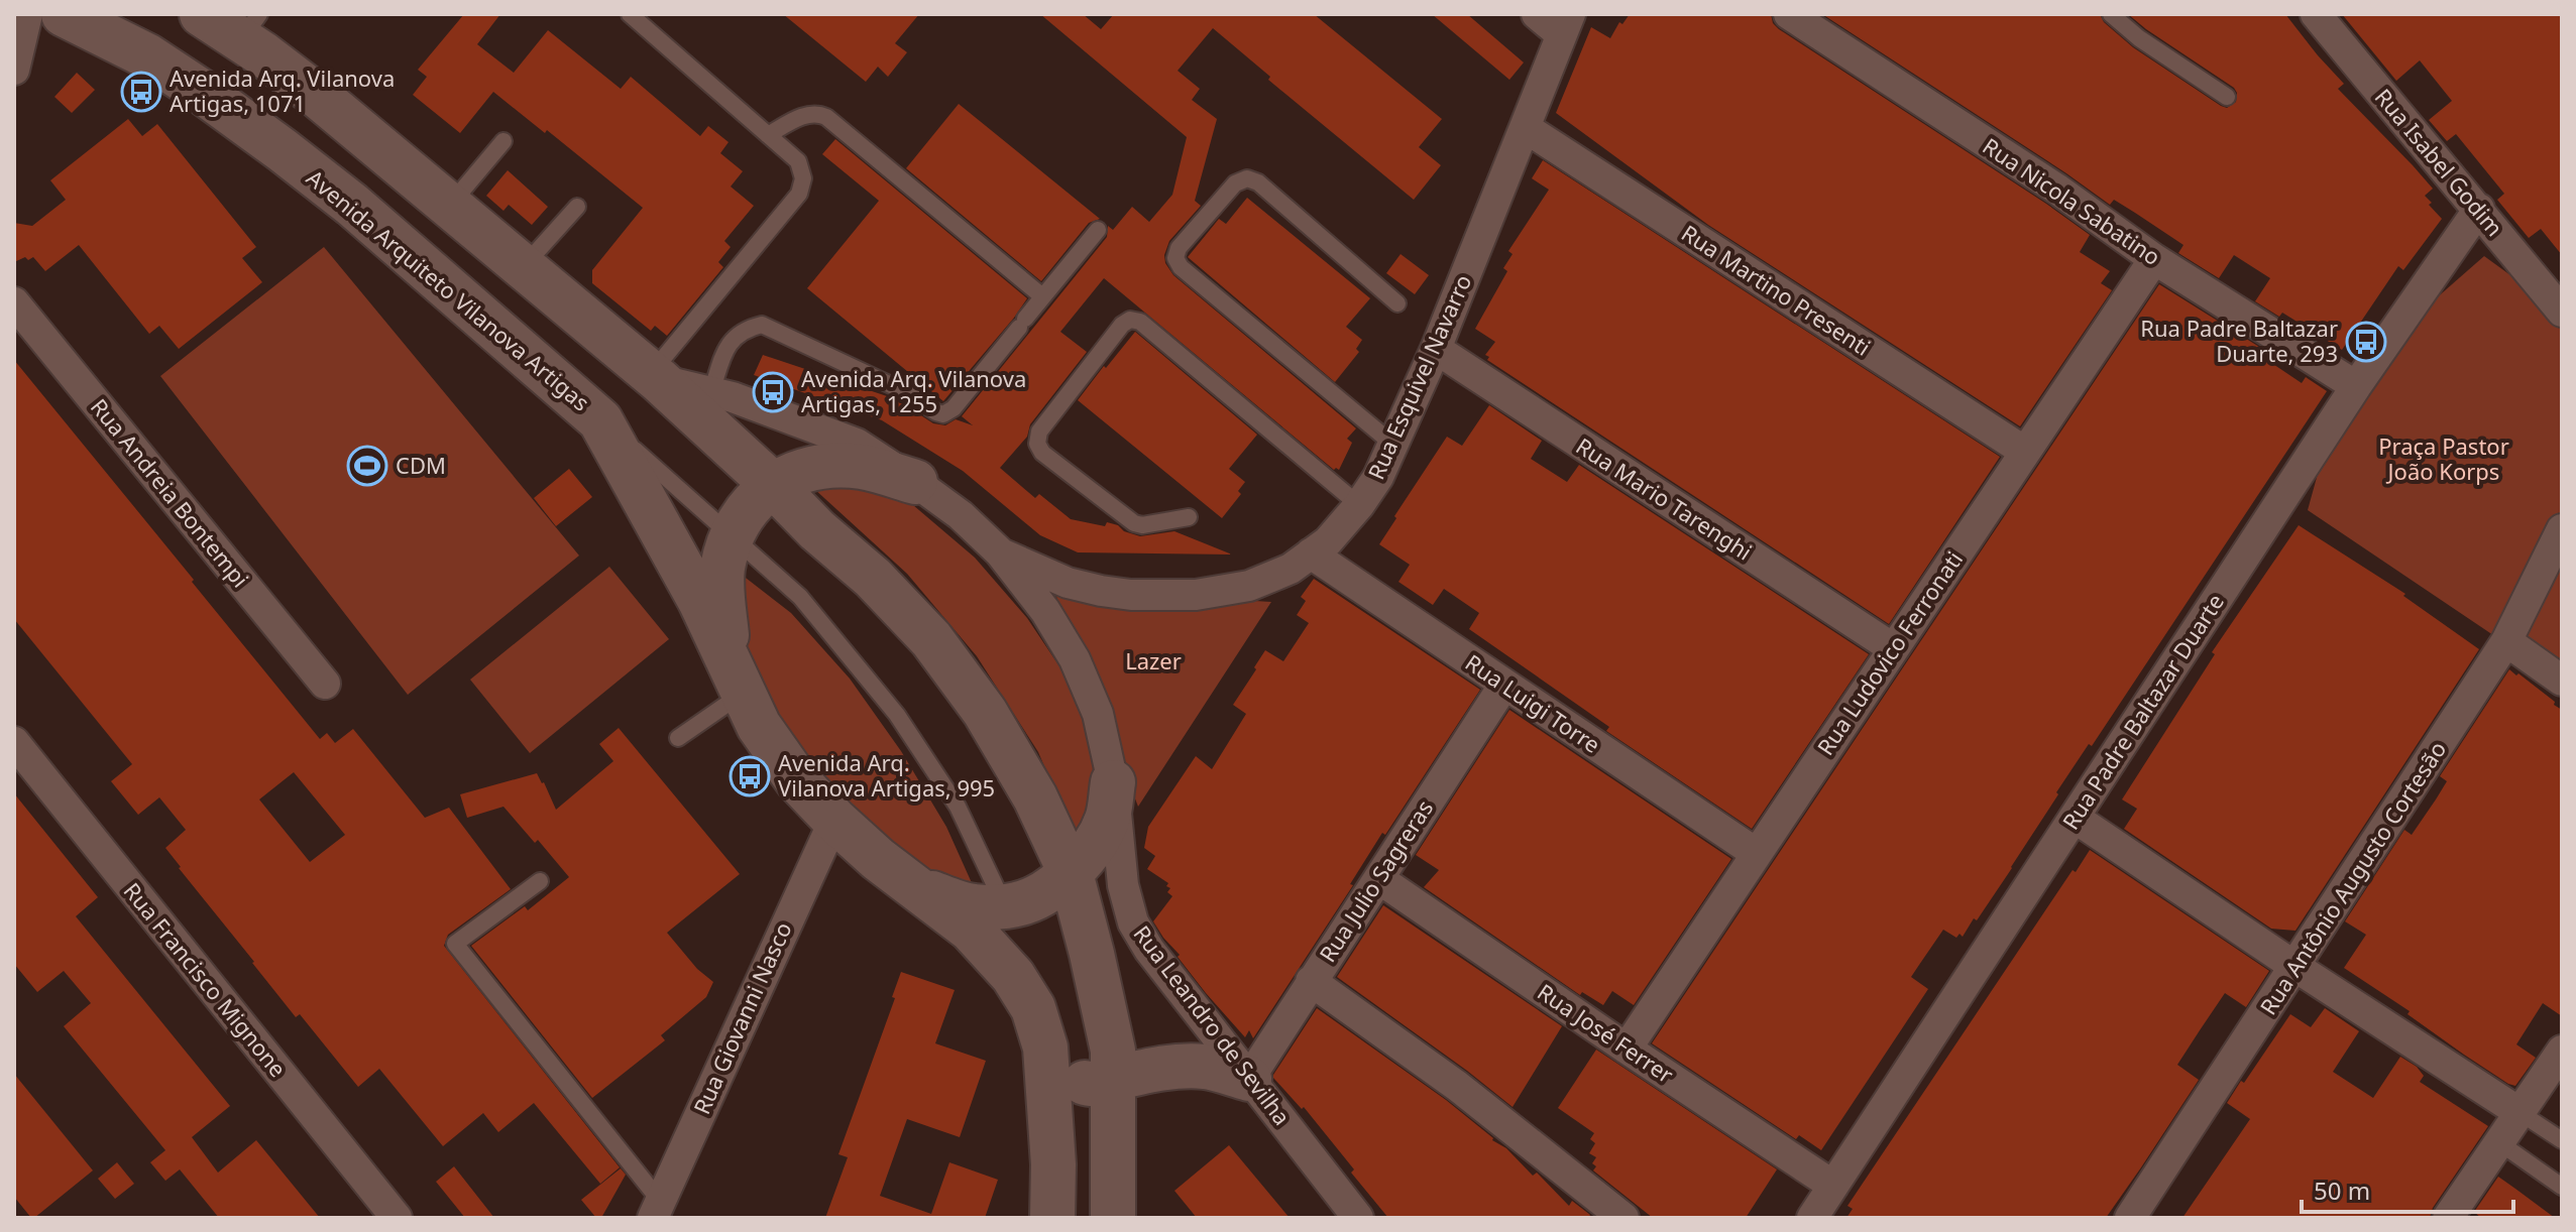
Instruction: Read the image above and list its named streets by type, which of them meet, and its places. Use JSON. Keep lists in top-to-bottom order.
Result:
{
  "streets": {
    "main road": ["Avenida Arquiteto Vilanova Artigas"],
    "street": [
      "Rua Isabel Godim",
      "Rua Nicola Sabatino",
      "Rua Martino Presenti",
      "Rua Esquivel Navarro",
      "Rua Andreia Bontempi",
      "Rua Mario Tarenghi",
      "Rua Ludovico Ferronati",
      "Rua Luigi Torre",
      "Rua Padre Baltazar Duarte",
      "Rua Antônio Augusto Cortesão",
      "Rua Julio Sagreras",
      "Rua Francisco Mignone",
      "Rua Giovanni Nasco",
      "Rua Leandro de Sevilha",
      "Rua José Ferrer"
    ]
  },
  "crossings": [
    ["Rua Isabel Godim", "Rua Padre Baltazar Duarte"],
    ["Rua Nicola Sabatino", "Rua Ludovico Ferronati"],
    ["Rua Nicola Sabatino", "Rua Padre Baltazar Duarte"],
    ["Avenida Arquiteto Vilanova Artigas", "Rua Giovanni Nasco"],
    ["Rua Martino Presenti", "Rua Esquivel Navarro"],
    ["Rua Martino Presenti", "Rua Ludovico Ferronati"],
    ["Rua Esquivel Navarro", "Rua Mario Tarenghi"],
    ["Rua Esquivel Navarro", "Rua Luigi Torre"],
    ["Rua Esquivel Navarro", "Rua Leandro de Sevilha"],
    ["Rua Mario Tarenghi", "Rua Ludovico Ferronati"],
    ["Rua Ludovico Ferronati", "Rua Luigi Torre"],
    ["Rua Ludovico Ferronati", "Rua José Ferrer"],
    ["Rua Luigi Torre", "Rua Julio Sagreras"],
    ["Rua Padre Baltazar Duarte", "Rua José Ferrer"],
    ["Rua Julio Sagreras", "Rua Leandro de Sevilha"],
    ["Rua Julio Sagreras", "Rua José Ferrer"]
  ],
  "parks": ["Praça Pastor João Korps", "Lazer"],
  "places": {
    "bus stop": [
      "Avenida Arq. Vilanova Artigas, 1071",
      "Rua Padre Baltazar Duarte, 293",
      "Avenida Arq. Vilanova Artigas, 1255",
      "Avenida Arq. Vilanova Artigas, 995"
    ],
    "sports": ["CDM"]
  },
  "scale_bar": "50 m"
}
